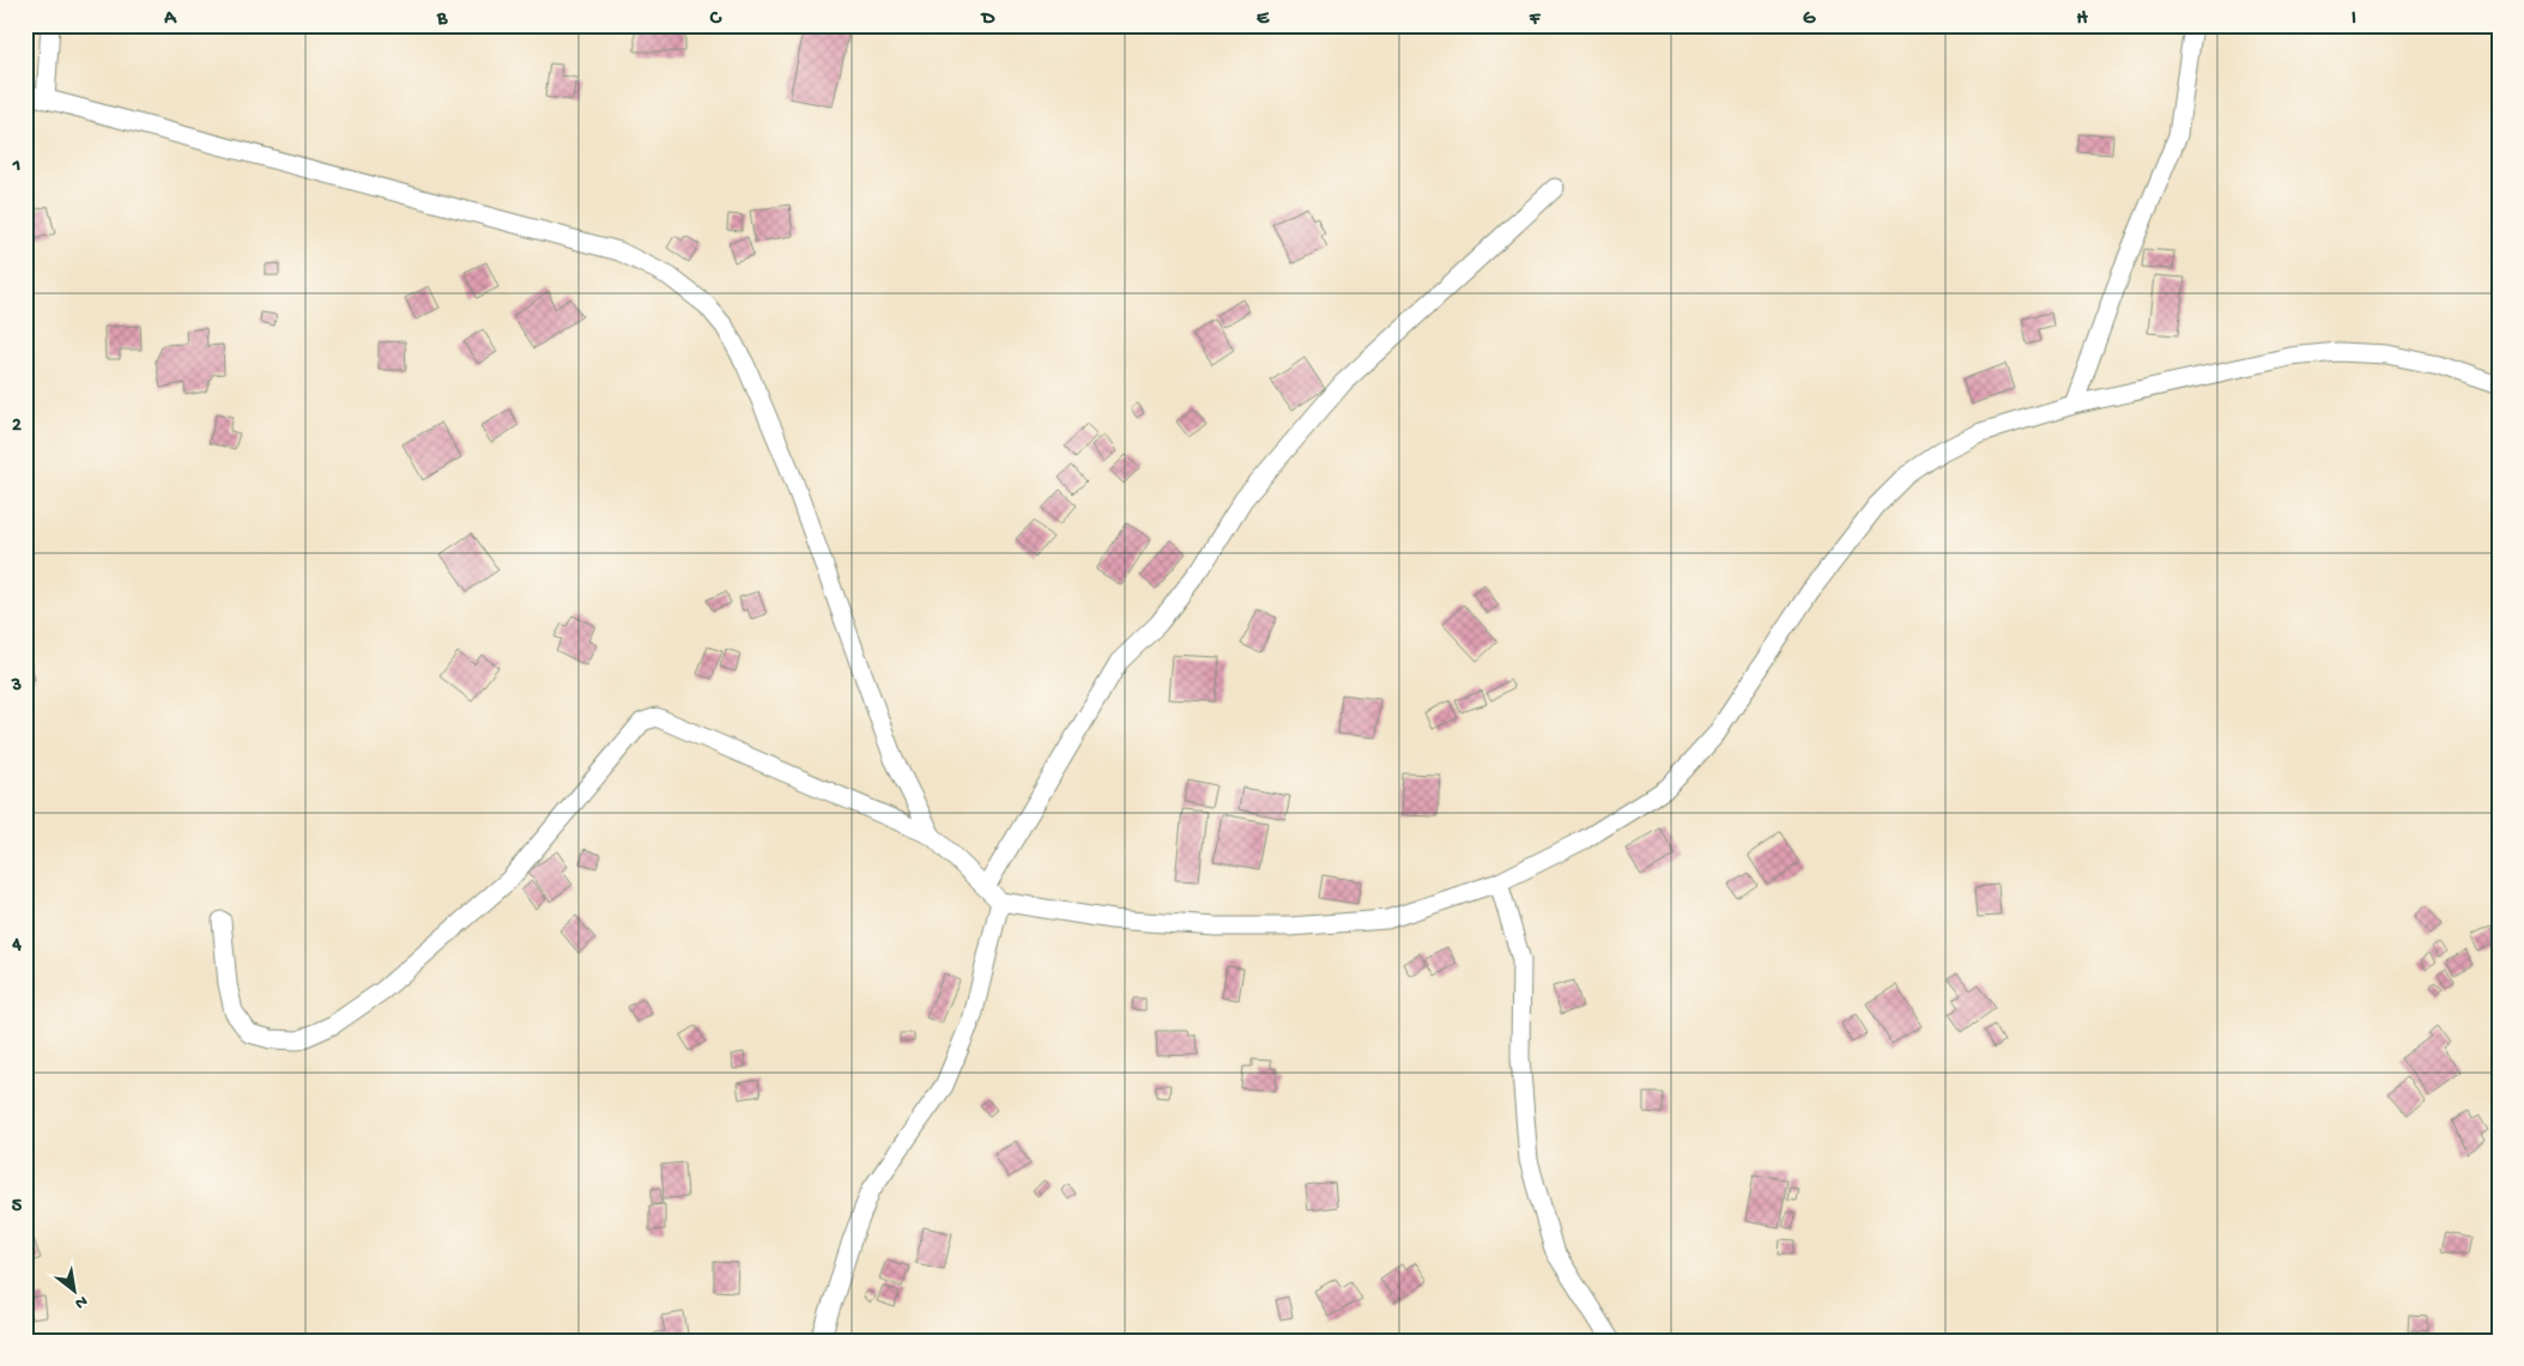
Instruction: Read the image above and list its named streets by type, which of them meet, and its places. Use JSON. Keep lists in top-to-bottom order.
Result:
{
  "north": "bottom right",
  "grid": {
    "columns": [
      "A",
      "B",
      "C",
      "D",
      "E",
      "F",
      "G",
      "H",
      "I"
    ],
    "rows": [
      "1",
      "2",
      "3",
      "4",
      "5"
    ]
  }
}
